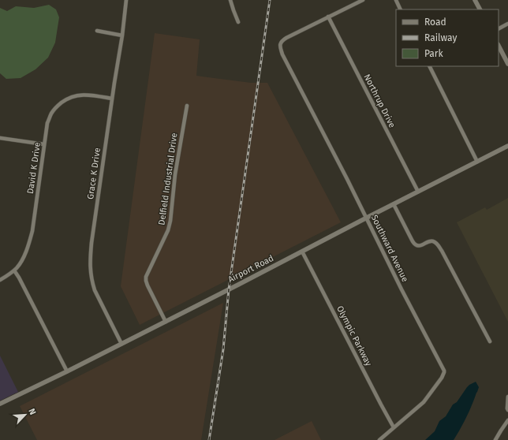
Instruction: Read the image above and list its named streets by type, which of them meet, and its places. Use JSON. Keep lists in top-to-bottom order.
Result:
{
  "streets": {
    "street": [
      "Northrup Drive",
      "David K Drive",
      "Grace K Drive",
      "Delfield Industrial Drive",
      "Southward Avenue",
      "Airport Road",
      "Olympic Parkway"
    ]
  },
  "crossings": [
    ["Northrup Drive", "Southward Avenue"],
    ["Northrup Drive", "Airport Road"],
    ["David K Drive", "Grace K Drive"],
    ["Grace K Drive", "Airport Road"],
    ["Delfield Industrial Drive", "Airport Road"],
    ["Southward Avenue", "Airport Road"],
    ["Southward Avenue", "Olympic Parkway"],
    ["Airport Road", "Olympic Parkway"]
  ],
  "legend": ["Road", "Railway", "Park"],
  "north": "top right"
}
